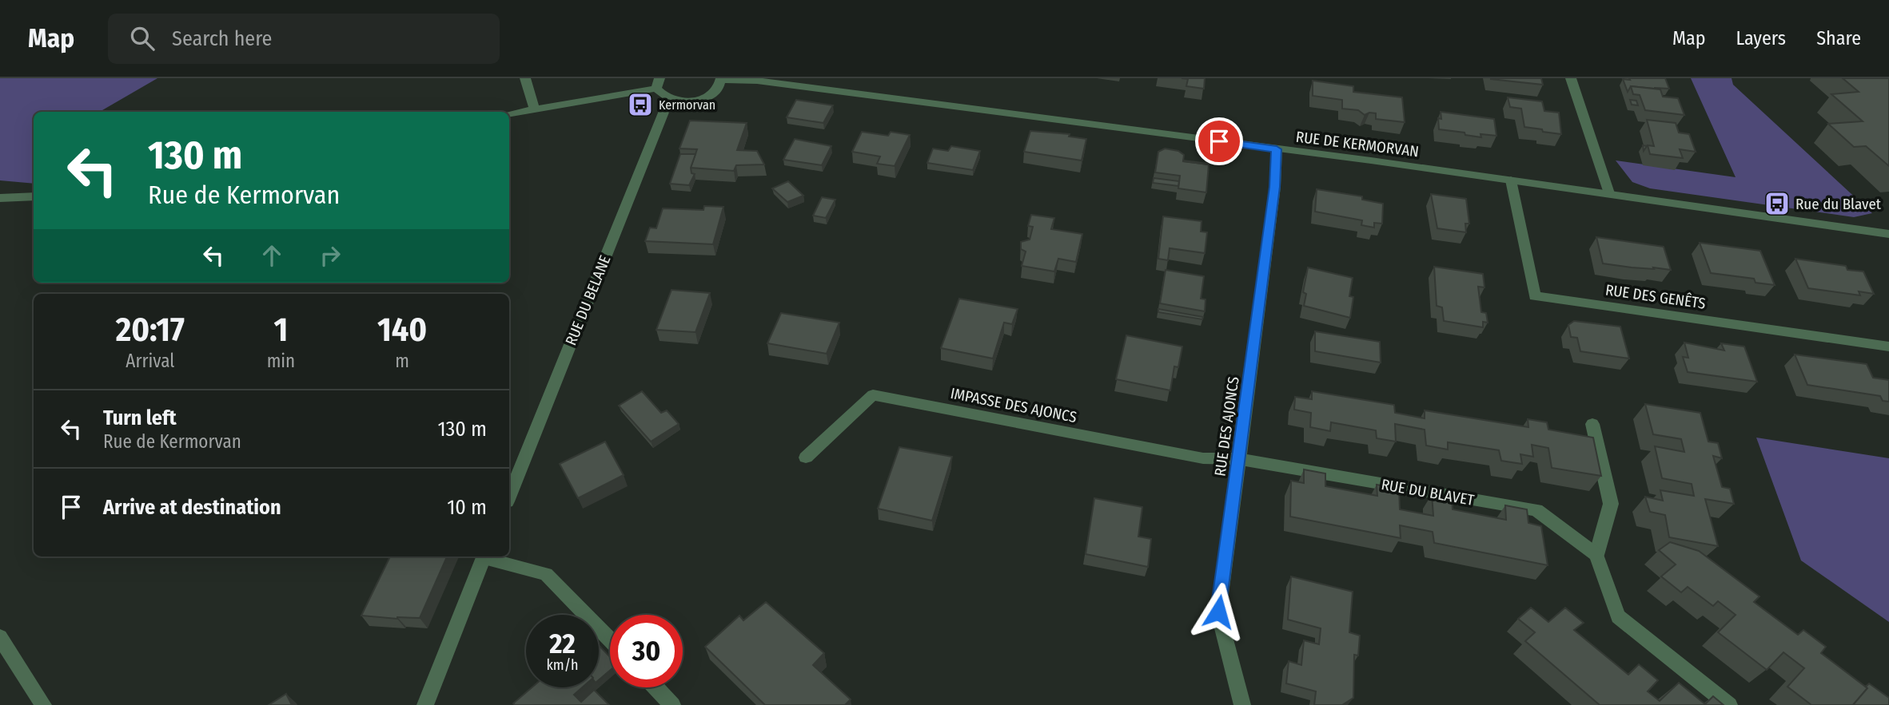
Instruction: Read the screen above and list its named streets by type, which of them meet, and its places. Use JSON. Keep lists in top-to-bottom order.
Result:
{
  "streets": {
    "street": [
      "RUE DE KERMORVAN",
      "RUE DES GENÊTS",
      "RUE DU BELANE",
      "IMPASSE DES AJONCS",
      "RUE DES AJONCS",
      "RUE DU BLAVET"
    ]
  },
  "crossings": [
    ["RUE DE KERMORVAN", "RUE DES GENÊTS"],
    ["RUE DE KERMORVAN", "RUE DES AJONCS"],
    ["IMPASSE DES AJONCS", "RUE DES AJONCS"],
    ["IMPASSE DES AJONCS", "RUE DU BLAVET"],
    ["RUE DES AJONCS", "RUE DU BLAVET"]
  ],
  "places": {
    "bus stop": ["Kermorvan", "Rue du Blavet"]
  },
  "page": {
    "header": "Map",
    "search": "Search here",
    "nav": ["Map", "Layers", "Share"],
    "turn": ["130 m", "Rue de Kermorvan"],
    "eta": [
      "20:17",
      "Arrival",
      "1",
      "min",
      "140",
      "m"
    ],
    "list": [
      {
        "name": "Turn left",
        "note": "Rue de Kermorvan",
        "value": "130 m"
      },
      {
        "name": "Arrive at destination",
        "value": "10 m"
      }
    ],
    "speed": "22 km/h",
    "limit": "30"
  }
}
